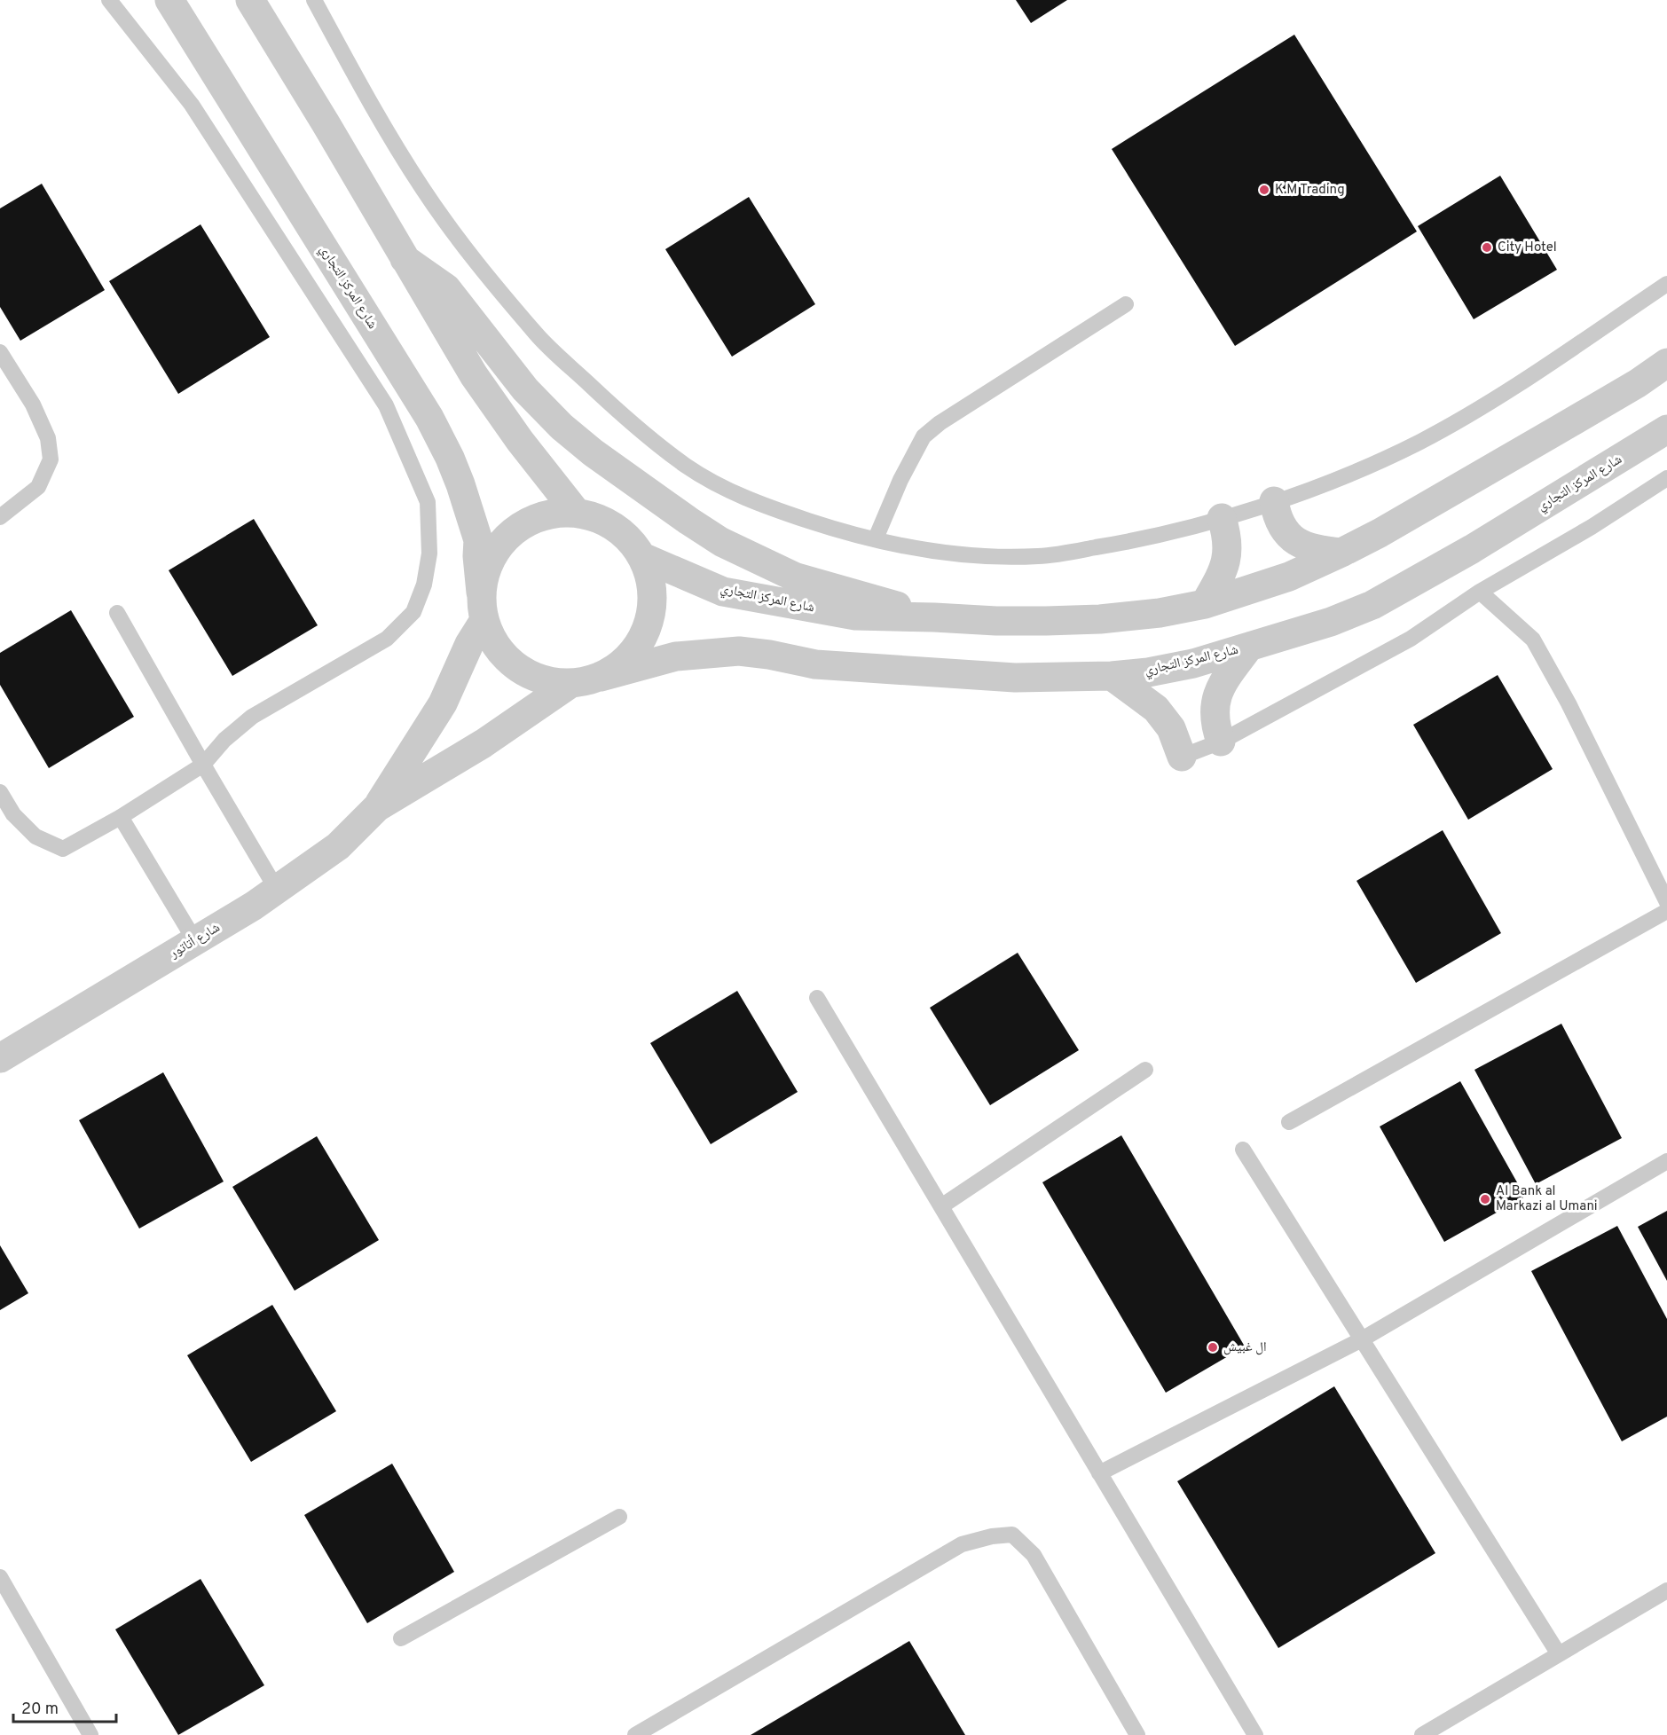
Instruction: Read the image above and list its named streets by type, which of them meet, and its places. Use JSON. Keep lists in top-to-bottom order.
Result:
{
  "streets": {
    "street": ["شارع المركز التجاري", "شارع أتاتور"]
  },
  "crossings": [
    ["شارع المركز التجاري", "شارع أتاتور"]
  ],
  "places": [
    "K.M Trading",
    "City Hotel",
    "Al Bank al Markazi al Umani",
    "ال غبيش"
  ],
  "scale_bar": "20 m"
}
